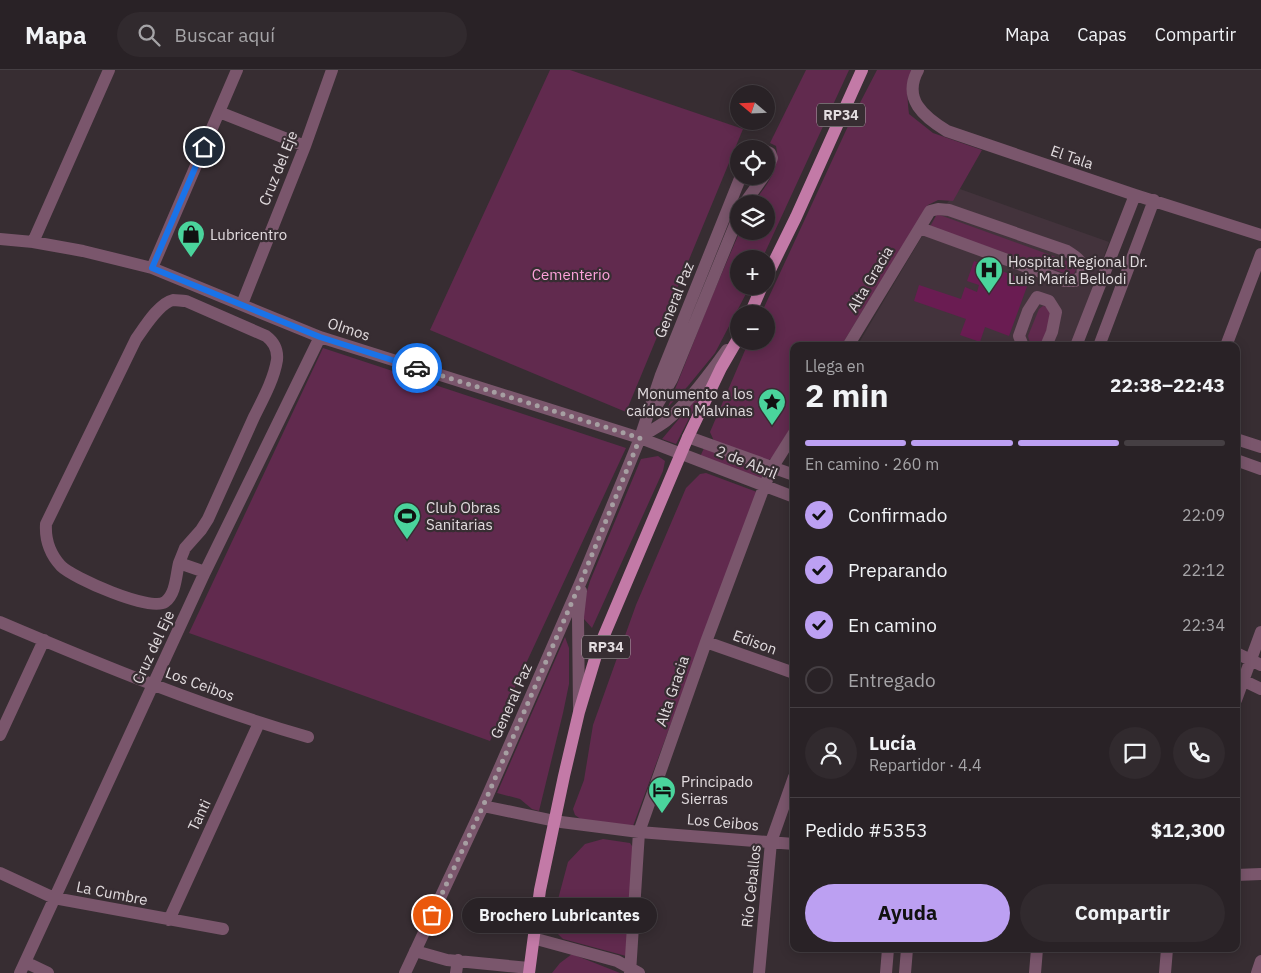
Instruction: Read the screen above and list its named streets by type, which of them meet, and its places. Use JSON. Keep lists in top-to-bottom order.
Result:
{
  "streets": {
    "main road": ["RP34"],
    "street": [
      "El Tala",
      "Cruz del Eje",
      "Alta Gracia",
      "General Paz",
      "Olmos",
      "2 de Abril",
      "Edison",
      "Los Ceibos",
      "Tanti",
      "Río Ceballos",
      "La Cumbre"
    ]
  },
  "crossings": [
    ["RP34", "Olmos"],
    ["RP34", "2 de Abril"],
    ["RP34", "Los Ceibos"],
    ["Cruz del Eje", "Olmos"],
    ["Cruz del Eje", "Los Ceibos"],
    ["Cruz del Eje", "La Cumbre"],
    ["Alta Gracia", "2 de Abril"],
    ["Alta Gracia", "Edison"],
    ["Alta Gracia", "Los Ceibos"],
    ["General Paz", "Olmos"],
    ["General Paz", "Los Ceibos"],
    ["Olmos", "2 de Abril"],
    ["Los Ceibos", "Tanti"],
    ["Los Ceibos", "Río Ceballos"],
    ["Tanti", "La Cumbre"]
  ],
  "parks": ["Cementerio"],
  "places": {
    "shop": ["Lubricentro"],
    "hospital": ["Hospital Regional Dr. Luis María Bellodi"],
    "place": ["Monumento a los caídos en Malvinas"],
    "sports": ["Club Obras Sanitarias"],
    "hotel": ["Principado Sierras"],
    "other": ["Brochero Lubricantes"]
  },
  "north": "left",
  "page": {
    "header": "Mapa",
    "search": "Buscar aquí",
    "nav": ["Mapa", "Capas", "Compartir"],
    "map_buttons": ["+", "−"],
    "heading": ["2 min", "Llega en", "22:38–22:43"],
    "panel": [
      "Lucía",
      "Repartidor · 4.4",
      "Pedido #5353",
      "$12,300"
    ],
    "bar": "En camino · 260 m",
    "list": [
      ["Confirmado", "22:09"],
      ["Preparando", "22:12"],
      ["En camino", "22:34"],
      "Entregado"
    ],
    "buttons": ["Ayuda", "Compartir"],
    "bubble": "Brochero Lubricantes"
  }
}
